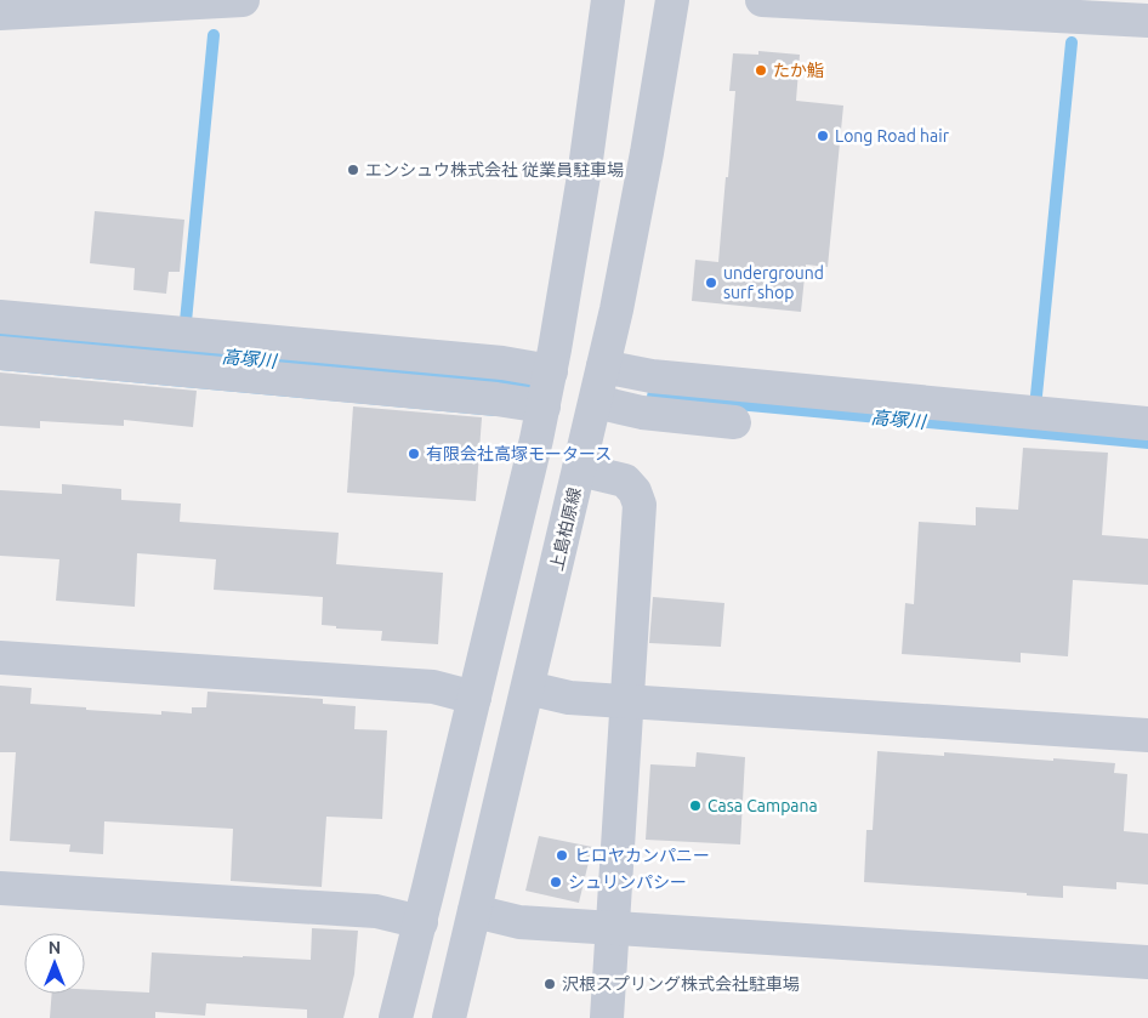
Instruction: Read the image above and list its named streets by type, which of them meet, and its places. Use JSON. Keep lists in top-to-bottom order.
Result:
{
  "streets": {
    "street": ["上島柏原線"]
  },
  "water": ["高塚川"],
  "places": [
    "たか鮨",
    "Long Road hair",
    "エンシュウ株式会社 従業員駐車場",
    "underground surf shop",
    "有限会社高塚モータース",
    "Casa Campana",
    "ヒロヤカンパニー",
    "シュリンパシー",
    "沢根スプリング株式会社駐車場"
  ],
  "north": "top"
}
